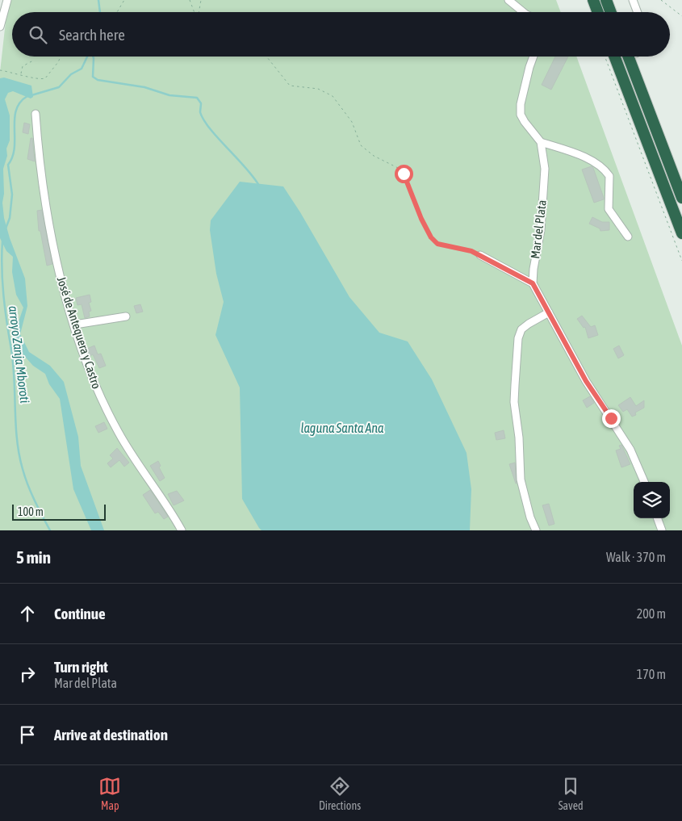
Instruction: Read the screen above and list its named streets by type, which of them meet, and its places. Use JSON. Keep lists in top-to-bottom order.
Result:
{
  "streets": {
    "street": ["Mar del Plata", "José de Antequera y Castro"]
  },
  "water": ["arroyo Zanja Mboroti", "laguna Santa Ana"],
  "scale_bar": "100 m",
  "page": {
    "search": "Search here",
    "scale": "100 m",
    "heading": ["5 min", "Walk · 370 m"],
    "list": [
      ["Continue", "200 m"],
      ["Turn right", "Mar del Plata", "170 m"],
      "Arrive at destination"
    ],
    "nav": ["Map", "Directions", "Saved"]
  }
}
